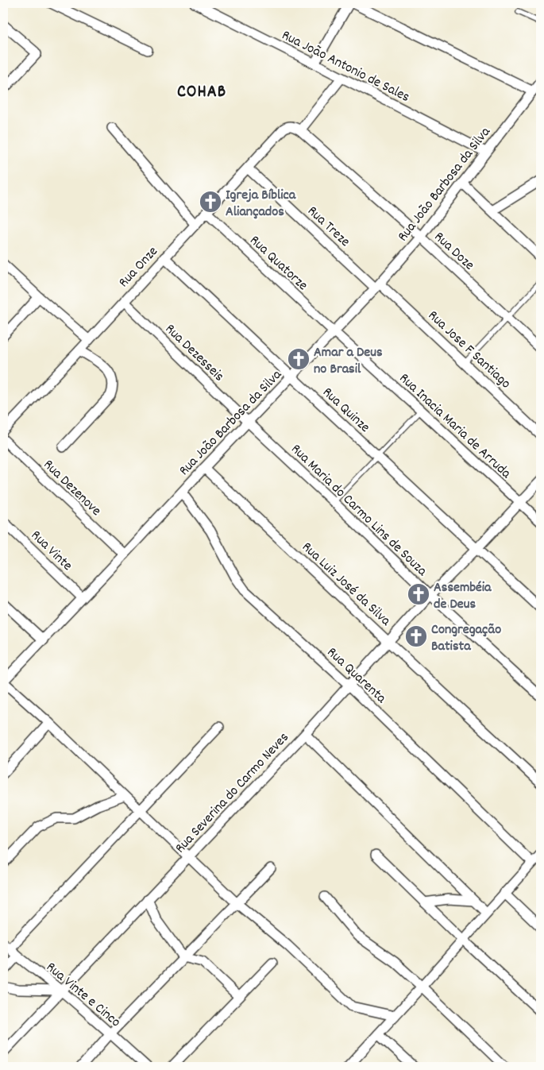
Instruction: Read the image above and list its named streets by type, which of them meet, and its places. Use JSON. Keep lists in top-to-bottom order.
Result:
{
  "streets": {
    "street": [
      "Rua João Antonio de Sales",
      "Rua João Barbosa da Silva",
      "Rua Treze",
      "Rua Doze",
      "Rua Quatorze",
      "Rua Onze",
      "Rua Jose F Santiago",
      "Rua Dezesseis",
      "Rua Quinze",
      "Rua Inacia Maria de Arruda",
      "Rua Dezenove",
      "Rua Maria do Carmo Lins de Souza",
      "Rua Vinte",
      "Rua Luiz José da Silva",
      "Rua Quarenta",
      "Rua Severina do Carmo Neves",
      "Rua Vinte e Cinco"
    ]
  },
  "crossings": [
    ["Rua João Antonio de Sales", "Rua João Barbosa da Silva"],
    ["Rua João Barbosa da Silva", "Rua Treze"],
    ["Rua João Barbosa da Silva", "Rua Doze"],
    ["Rua João Barbosa da Silva", "Rua Quatorze"],
    ["Rua João Barbosa da Silva", "Rua Jose F Santiago"],
    ["Rua João Barbosa da Silva", "Rua Dezesseis"],
    ["Rua João Barbosa da Silva", "Rua Quinze"],
    ["Rua João Barbosa da Silva", "Rua Inacia Maria de Arruda"],
    ["Rua João Barbosa da Silva", "Rua Dezenove"],
    ["Rua João Barbosa da Silva", "Rua Maria do Carmo Lins de Souza"],
    ["Rua João Barbosa da Silva", "Rua Vinte"],
    ["Rua João Barbosa da Silva", "Rua Luiz José da Silva"],
    ["Rua João Barbosa da Silva", "Rua Quarenta"],
    ["Rua Treze", "Rua Onze"],
    ["Rua Treze", "Rua Jose F Santiago"],
    ["Rua Doze", "Rua Onze"],
    ["Rua Quatorze", "Rua Onze"],
    ["Rua Quatorze", "Rua Inacia Maria de Arruda"],
    ["Rua Onze", "Rua Dezesseis"],
    ["Rua Onze", "Rua Quinze"],
    ["Rua Dezesseis", "Rua Maria do Carmo Lins de Souza"],
    ["Rua Quinze", "Rua Severina do Carmo Neves"],
    ["Rua Inacia Maria de Arruda", "Rua Severina do Carmo Neves"],
    ["Rua Maria do Carmo Lins de Souza", "Rua Severina do Carmo Neves"],
    ["Rua Luiz José da Silva", "Rua Severina do Carmo Neves"],
    ["Rua Quarenta", "Rua Severina do Carmo Neves"],
    ["Rua Severina do Carmo Neves", "Rua Vinte e Cinco"]
  ],
  "districts": ["COHAB"],
  "places": {
    "church": [
      "Igreja Bíblica Aliançados",
      "Amar a Deus no Brasil",
      "Assembéia de Deus",
      "Congregação Batista"
    ]
  }
}
